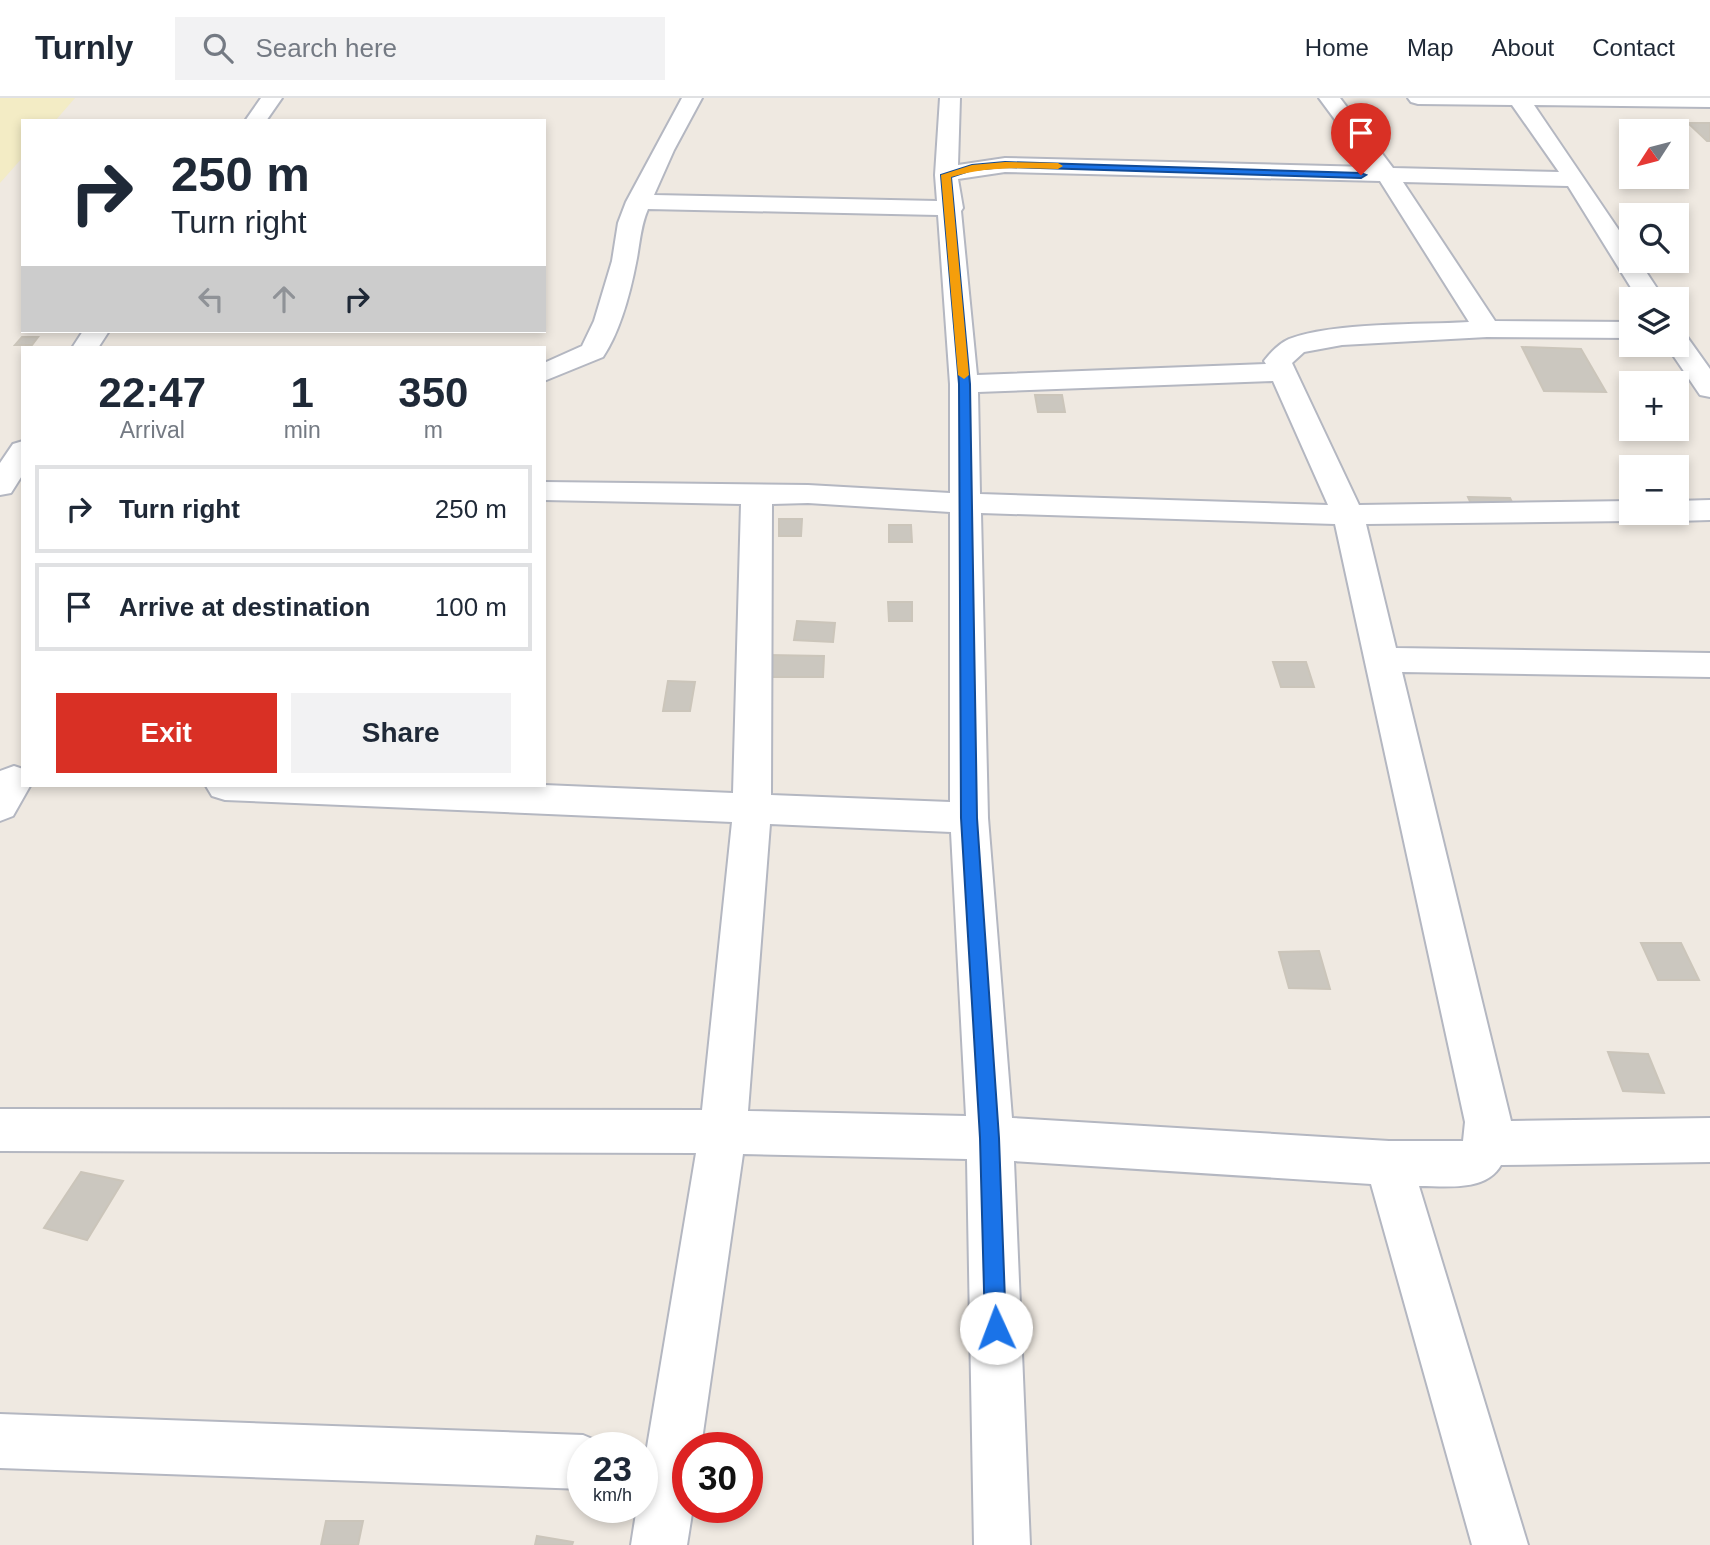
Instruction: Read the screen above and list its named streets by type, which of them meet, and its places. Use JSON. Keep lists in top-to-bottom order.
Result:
{
  "north": "bottom left",
  "page": {
    "header": "Turnly",
    "search": "Search here",
    "nav": [
      "Home",
      "Map",
      "About",
      "Contact"
    ],
    "map_buttons": ["+", "−"],
    "turn": ["250 m", "Turn right"],
    "eta": [
      "22:47",
      "Arrival",
      "1",
      "min",
      "350",
      "m"
    ],
    "list": [
      {
        "name": "Turn right",
        "value": "250 m"
      },
      {
        "name": "Arrive at destination",
        "value": "100 m"
      }
    ],
    "buttons": ["Exit", "Share"],
    "speed": "23 km/h",
    "limit": "30"
  }
}
